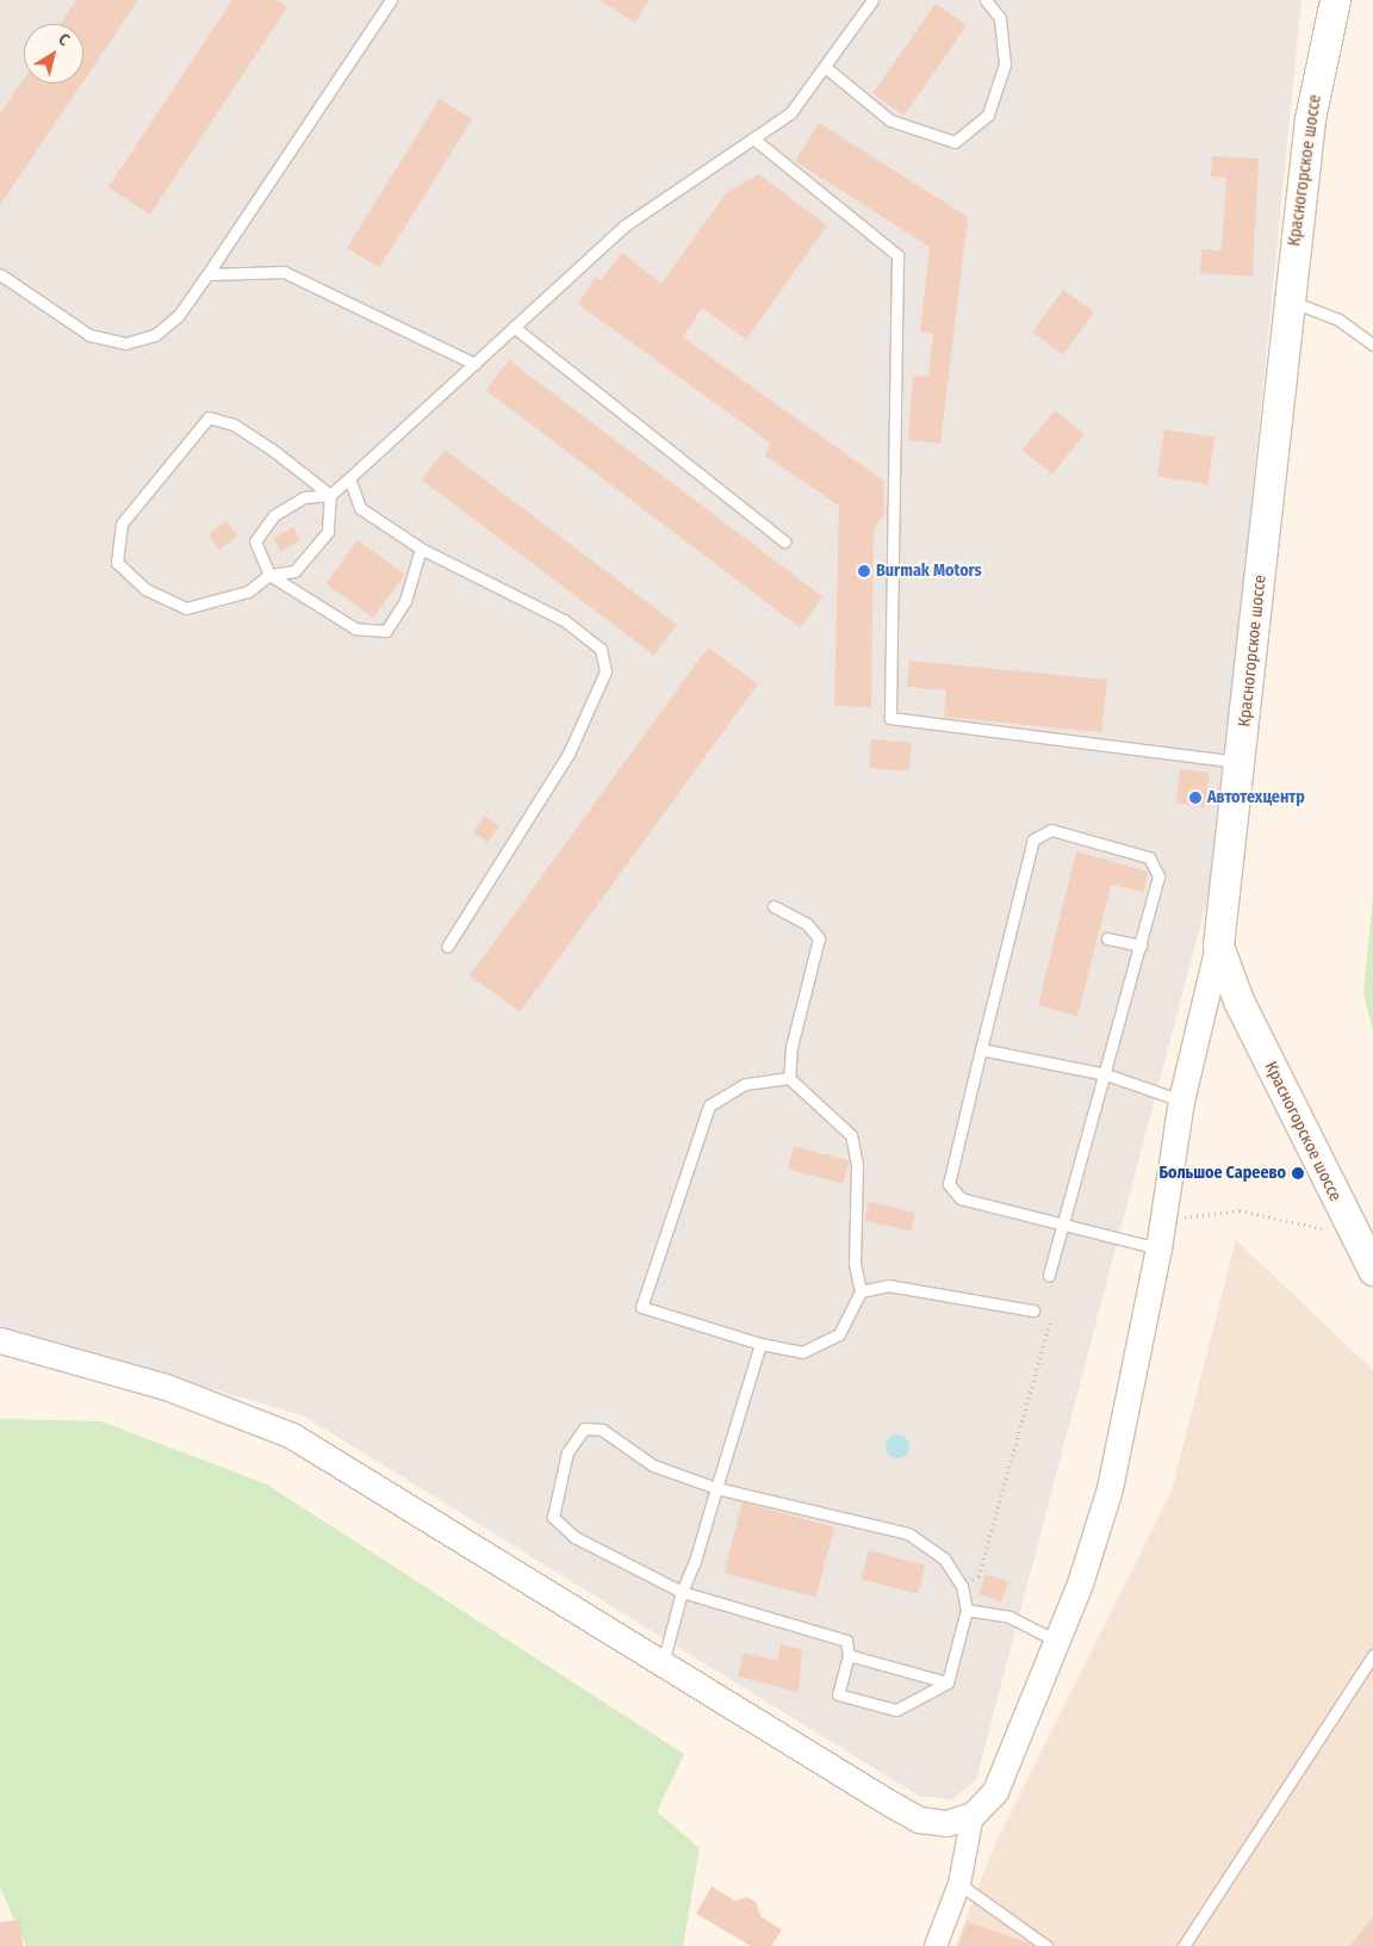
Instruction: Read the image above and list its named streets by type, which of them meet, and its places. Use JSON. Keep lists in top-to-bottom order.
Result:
{
  "streets": {
    "main road": ["Красногорское шоссе"]
  },
  "places": ["Burmak Motors", "Автотехцентр", "Большое Сареево"],
  "north": "top right"
}
